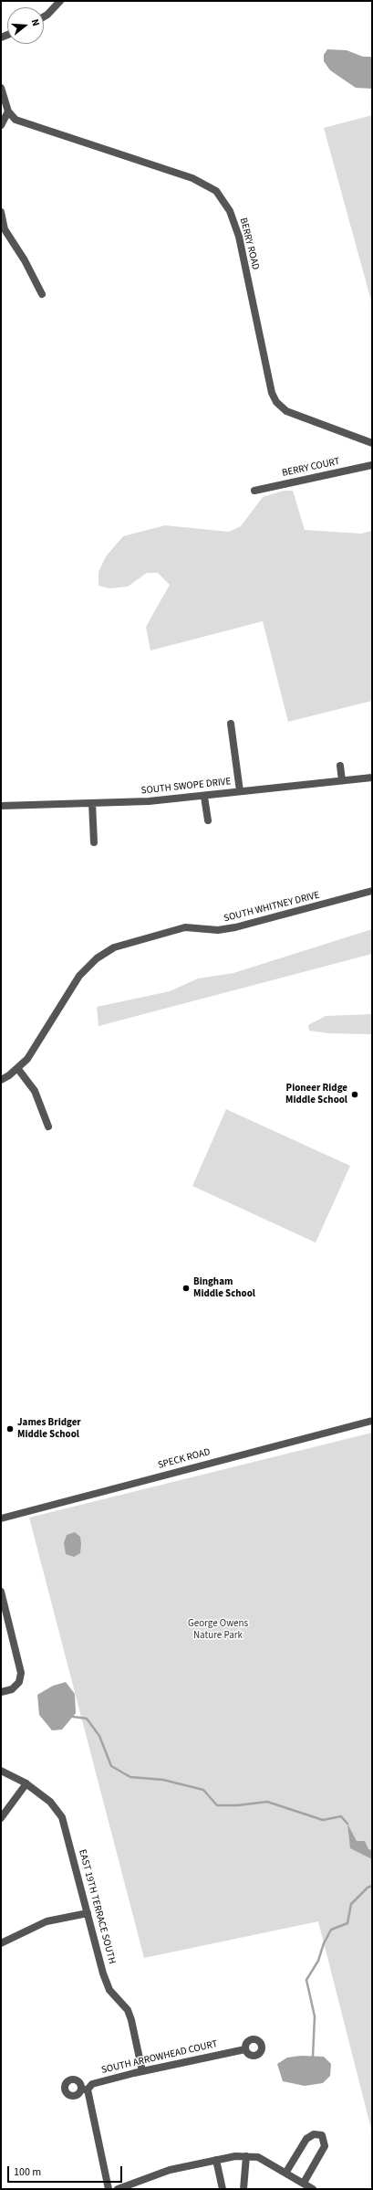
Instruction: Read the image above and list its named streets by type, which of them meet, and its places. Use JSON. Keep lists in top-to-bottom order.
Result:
{
  "streets": {
    "street": [
      "BERRY ROAD",
      "BERRY COURT",
      "SOUTH SWOPE DRIVE",
      "SOUTH WHITNEY DRIVE",
      "SPECK ROAD",
      "EAST 19TH TERRACE SOUTH",
      "SOUTH ARROWHEAD COURT"
    ]
  },
  "crossings": [
    ["EAST 19TH TERRACE SOUTH", "SOUTH ARROWHEAD COURT"]
  ],
  "parks": ["George Owens Nature Park"],
  "places": ["Pioneer Ridge Middle School", "Bingham Middle School", "James Bridger Middle School"],
  "scale_bar": "100 m",
  "north": "right"
}
